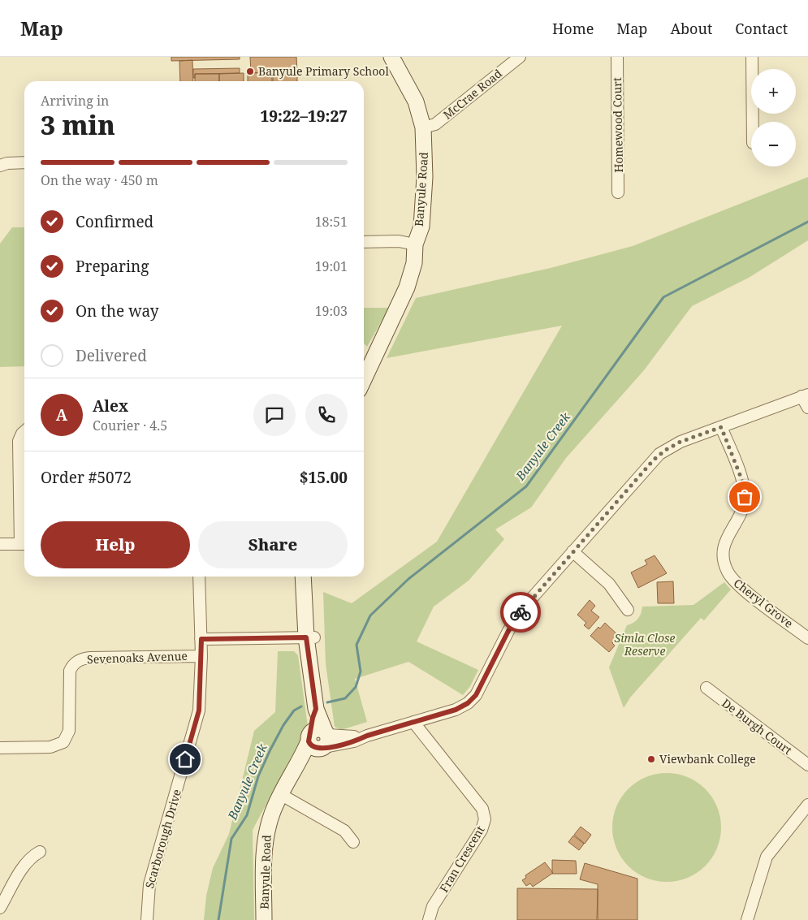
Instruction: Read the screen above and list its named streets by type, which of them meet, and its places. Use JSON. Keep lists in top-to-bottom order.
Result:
{
  "streets": {
    "street": [
      "McCrae Road",
      "Homewood Court",
      "Banyule Road",
      "Cheryl Grove",
      "Sevenoaks Avenue",
      "De Burgh Court",
      "Scarborough Drive",
      "Fran Crescent"
    ]
  },
  "crossings": [
    ["McCrae Road", "Banyule Road"],
    ["Sevenoaks Avenue", "Scarborough Drive"]
  ],
  "water": ["Banyule Creek"],
  "parks": ["Simla Close Reserve"],
  "places": ["Banyule Primary School", "Viewbank College"],
  "page": {
    "header": "Map",
    "nav": [
      "Home",
      "Map",
      "About",
      "Contact"
    ],
    "map_buttons": ["+", "−"],
    "heading": ["3 min", "Arriving in", "19:22–19:27"],
    "panel": [
      "Alex",
      "Courier · 4.5",
      "Order #5072",
      "$15.00"
    ],
    "bar": "On the way · 450 m",
    "list": [
      ["Confirmed", "18:51"],
      ["Preparing", "19:01"],
      ["On the way", "19:03"],
      "Delivered"
    ],
    "round": "A",
    "buttons": ["Help", "Share"]
  }
}
